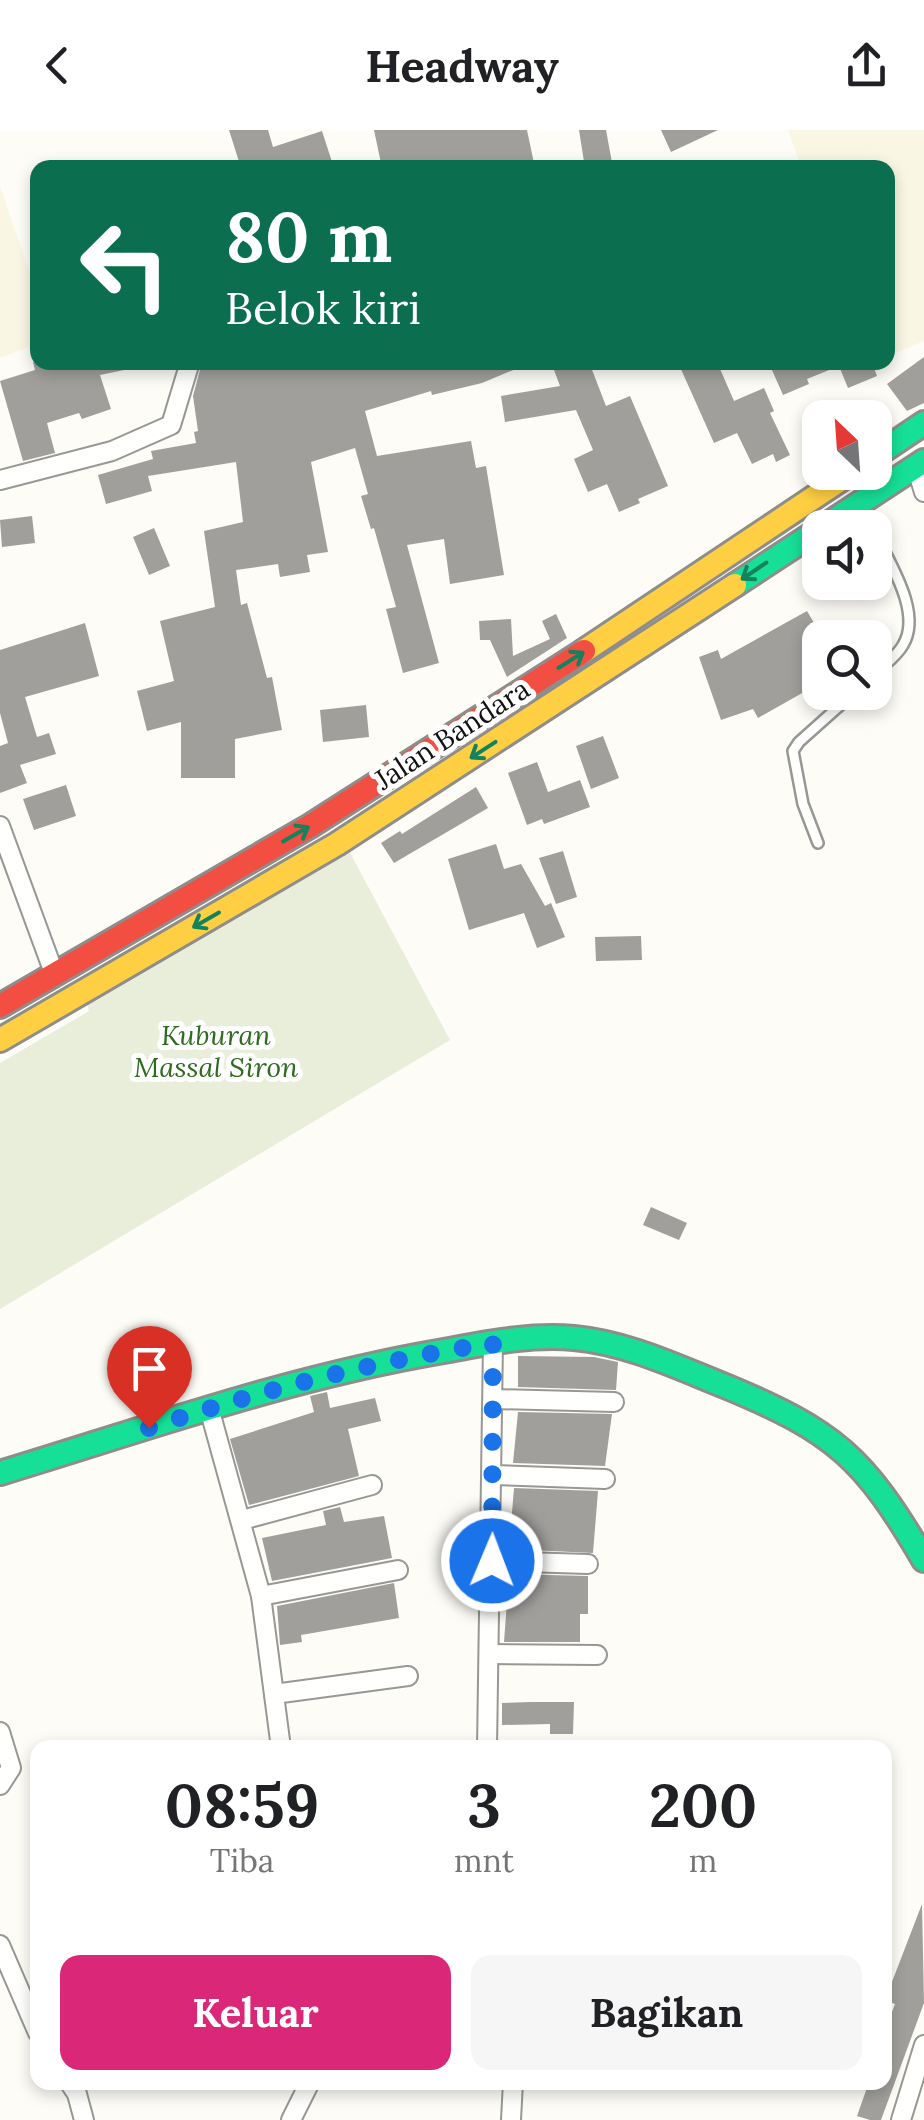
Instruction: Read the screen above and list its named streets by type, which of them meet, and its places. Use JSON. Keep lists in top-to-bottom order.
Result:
{
  "streets": {
    "main road": ["Jalan Bandara"]
  },
  "parks": ["Kuburan Massal Siron"],
  "north": "top left",
  "page": {
    "header": "Headway",
    "turn": ["80 m", "Belok kiri"],
    "eta": [
      "08:59",
      "Tiba",
      "3",
      "mnt",
      "200",
      "m"
    ],
    "buttons": ["Keluar", "Bagikan"]
  }
}
